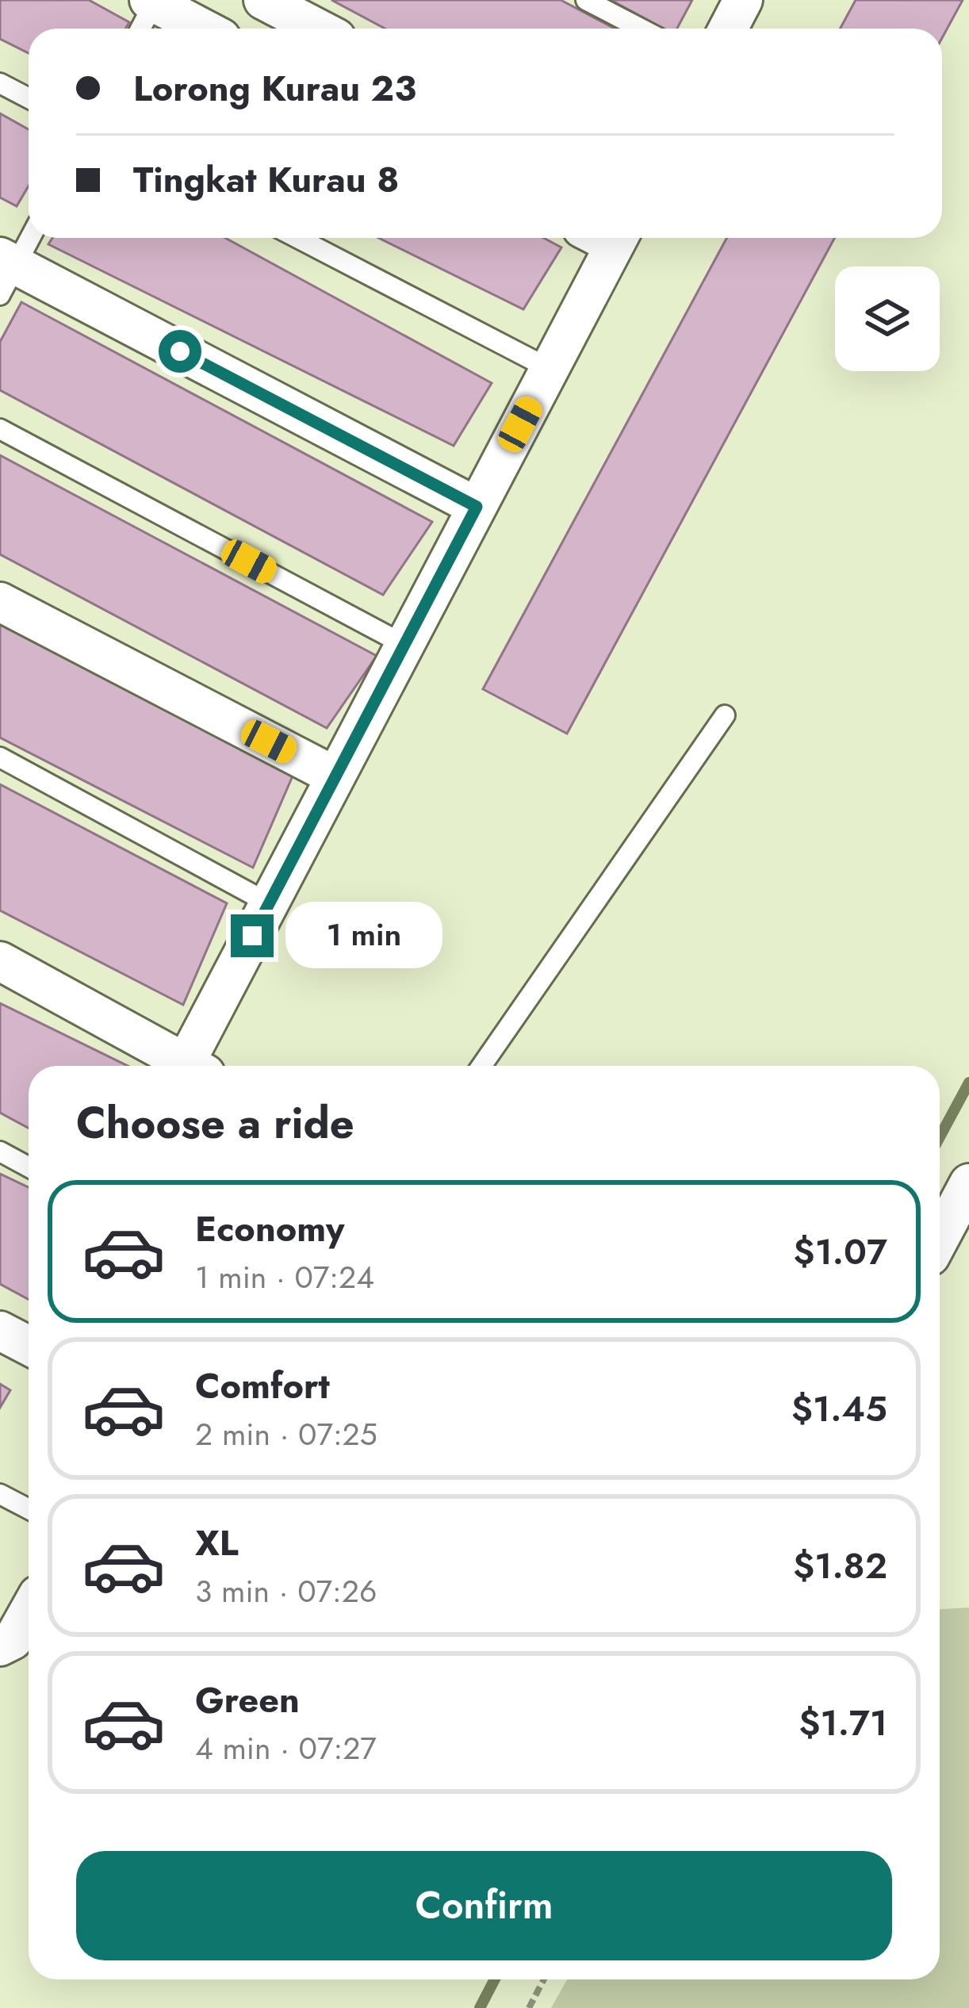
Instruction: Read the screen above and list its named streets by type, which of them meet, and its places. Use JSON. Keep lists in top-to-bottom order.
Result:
{
  "page": {
    "banner": ["Lorong Kurau 23", "Tingkat Kurau 8"],
    "bubble": "1 min",
    "heading": "Choose a ride",
    "list": [
      {
        "name": "Economy",
        "note": "1 min · 07:24",
        "value": "$1.07"
      },
      {
        "name": "Comfort",
        "note": "2 min · 07:25",
        "value": "$1.45"
      },
      {
        "name": "XL",
        "note": "3 min · 07:26",
        "value": "$1.82"
      },
      {
        "name": "Green",
        "note": "4 min · 07:27",
        "value": "$1.71"
      }
    ],
    "buttons": "Confirm"
  }
}
